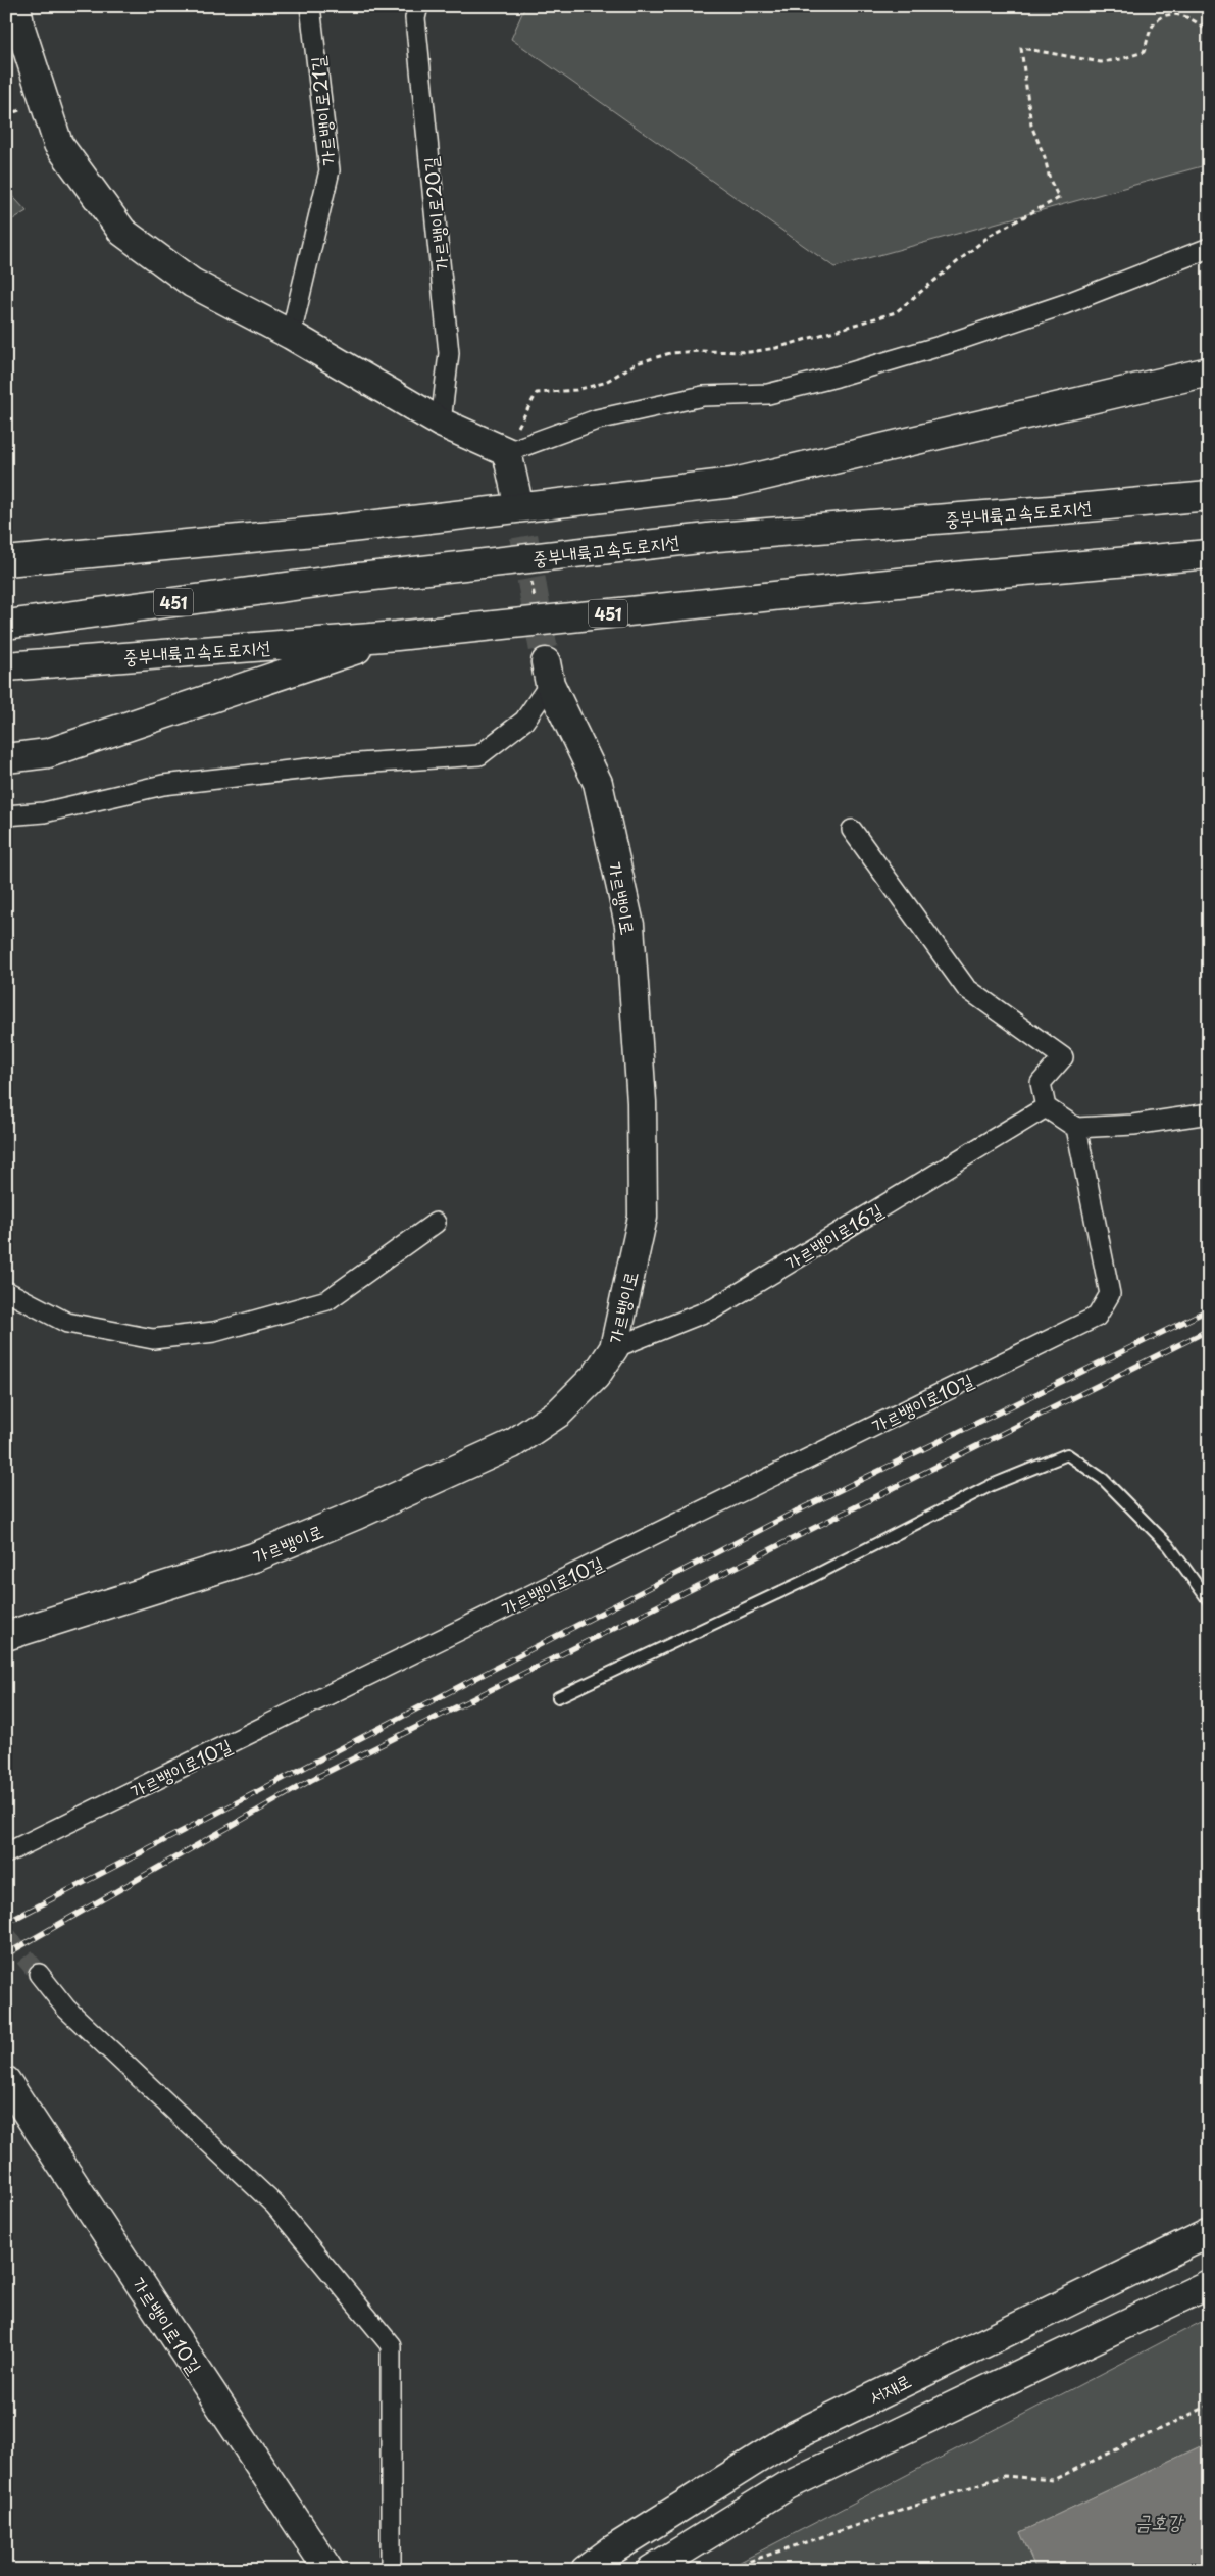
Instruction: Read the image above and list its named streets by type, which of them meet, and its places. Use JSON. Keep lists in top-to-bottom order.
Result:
{
  "streets": {
    "main road": [
      "중부내륙고속도로지선",
      "451",
      "가르뱅이로",
      "가르뱅이로10길",
      "서재로"
    ],
    "street": ["가르뱅이로21길", "가르뱅이로20길", "가르뱅이로16길"]
  },
  "crossings": [
    ["가르뱅이로", "가르뱅이로16길"]
  ],
  "water": ["금호강"]
}
